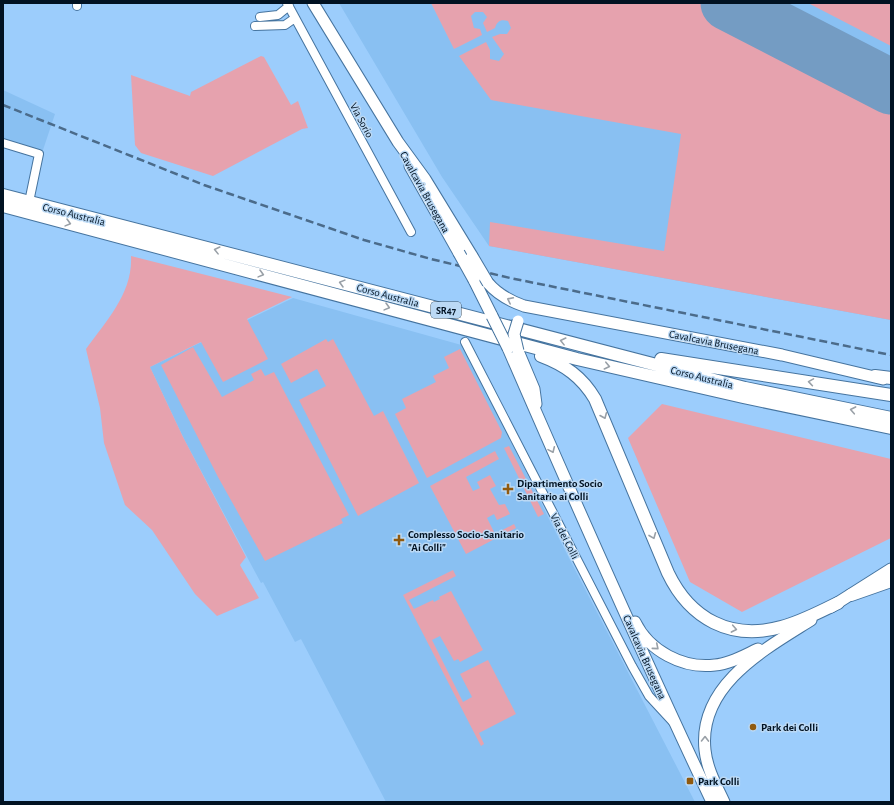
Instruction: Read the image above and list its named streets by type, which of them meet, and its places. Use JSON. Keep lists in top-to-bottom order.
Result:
{
  "streets": {
    "highway": ["Corso Australia", "SR47"],
    "main road": ["Cavalcavia Brusegana", "Via dei Colli"],
    "street": ["Via Sorio"]
  },
  "crossings": [
    ["Cavalcavia Brusegana", "Via dei Colli"]
  ],
  "places": {
    "health": ["Dipartimento Socio Sanitario ai Colli", "Complesso Socio-Sanitario \"Ai Colli\""],
    "other": ["Park dei Colli"],
    "transit": ["Park Colli"]
  }
}
